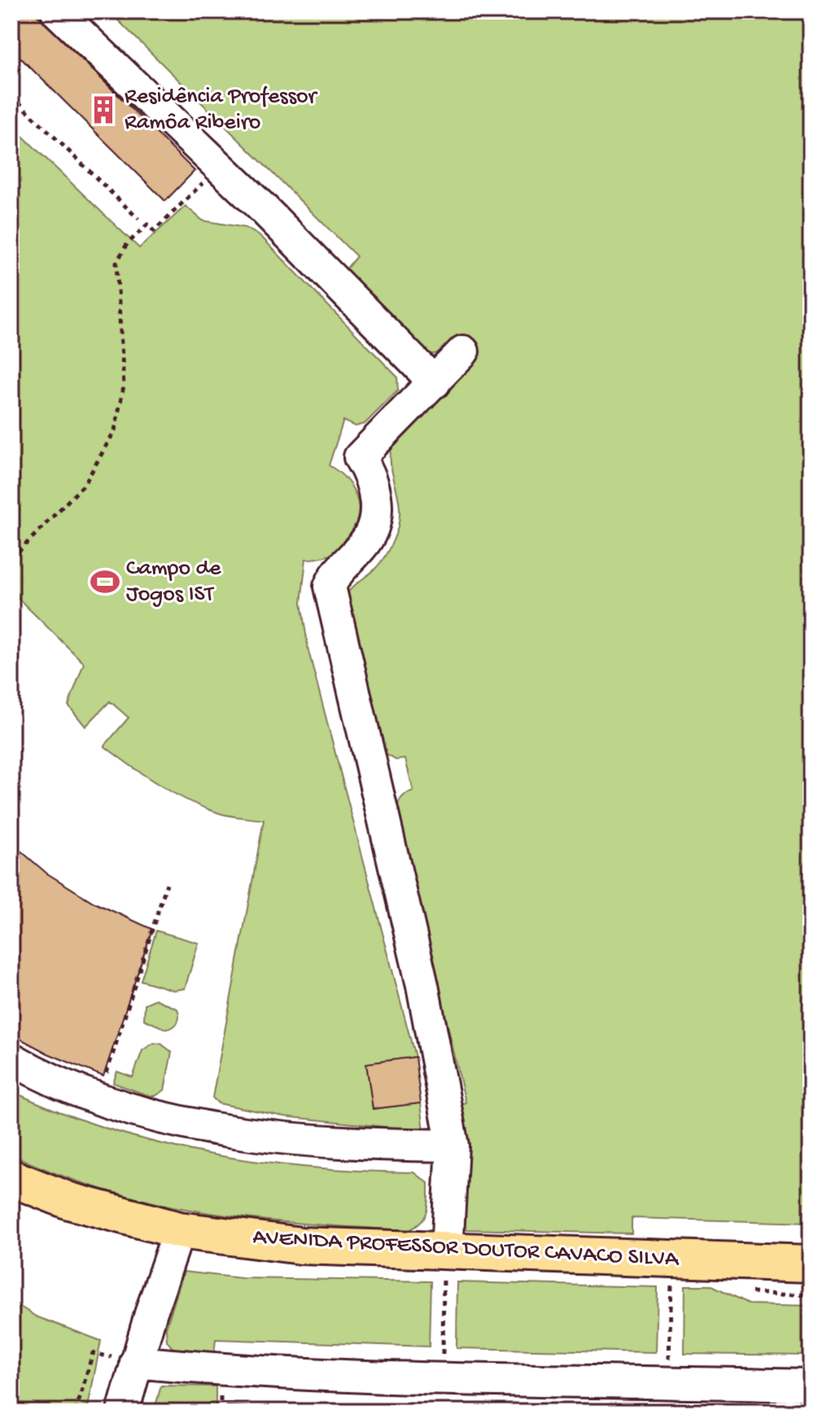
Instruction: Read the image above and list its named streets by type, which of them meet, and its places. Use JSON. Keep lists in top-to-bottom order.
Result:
{
  "streets": {
    "main road": ["AVENIDA PROFESSOR DOUTOR CAVACO SILVA"]
  },
  "places": {
    "building": ["Residência Professor Ramôa Ribeiro"],
    "sports": ["Campo de Jogos IST"]
  }
}
